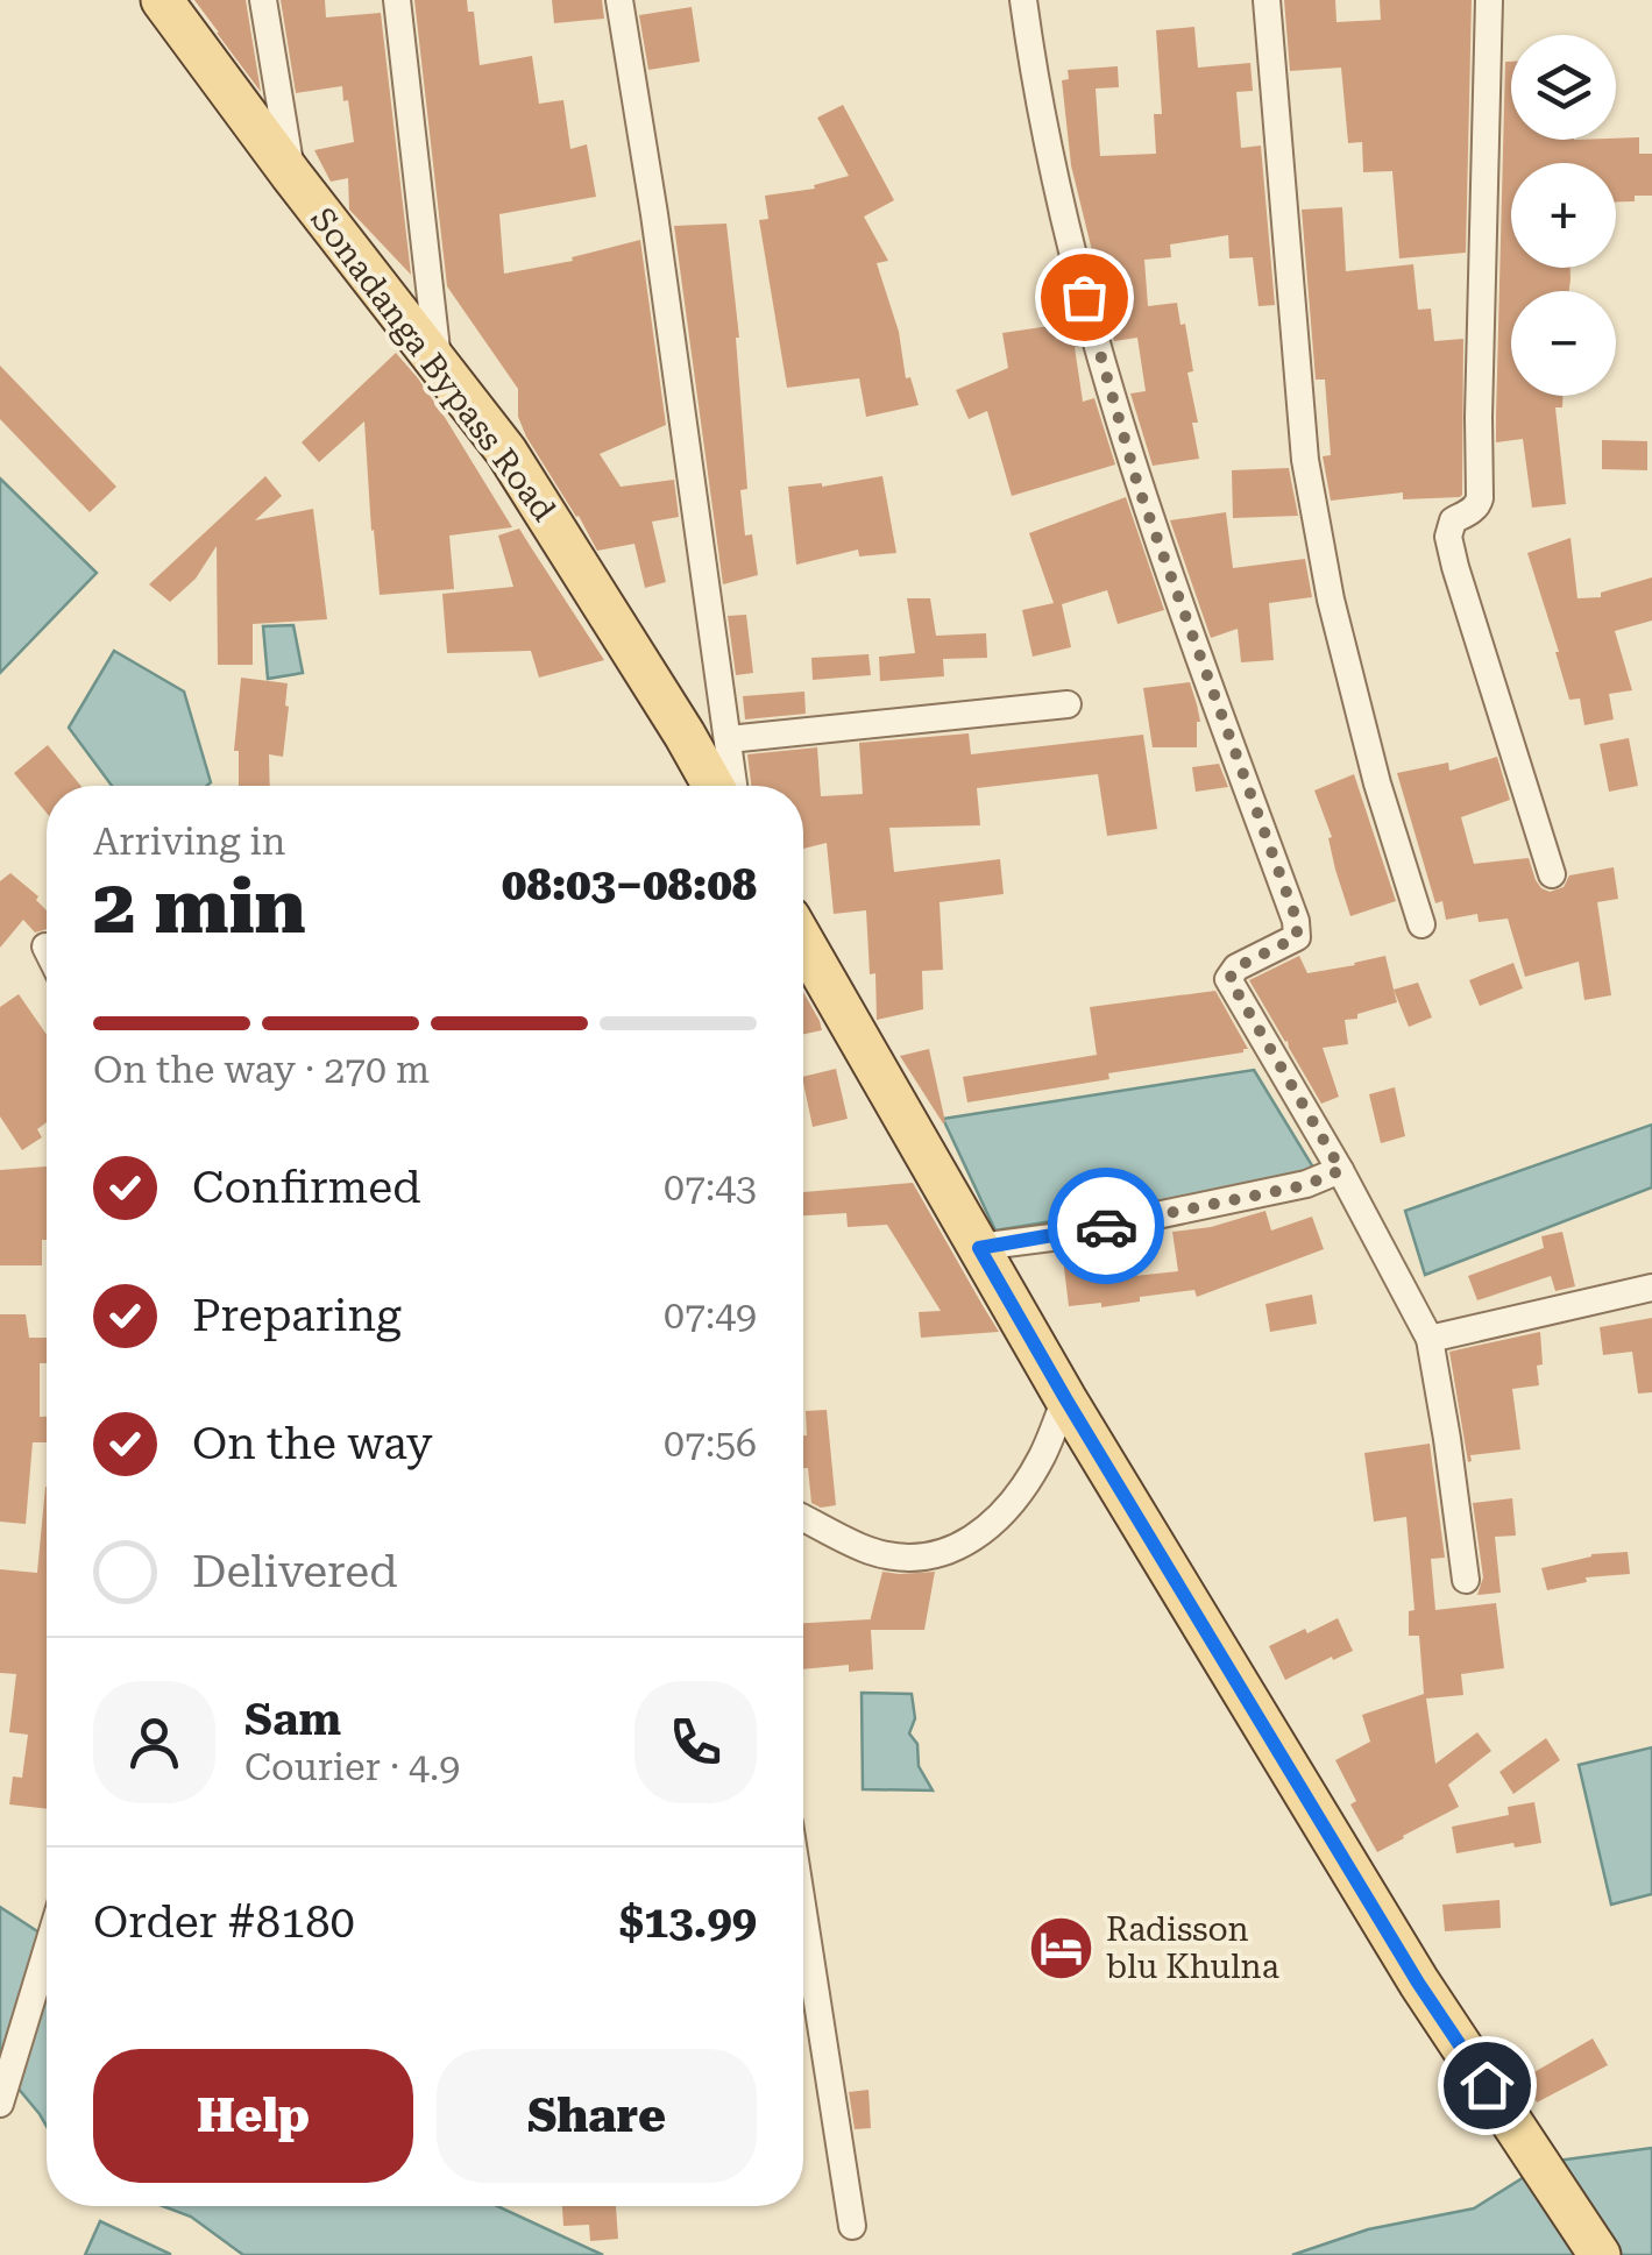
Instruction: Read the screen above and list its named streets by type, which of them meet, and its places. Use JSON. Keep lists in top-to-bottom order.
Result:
{
  "streets": {
    "main road": ["Sonadanga Bypass Road"]
  },
  "places": {
    "hotel": ["Radisson blu Khulna"]
  },
  "page": {
    "map_buttons": ["+", "−"],
    "heading": ["2 min", "Arriving in", "08:03–08:08"],
    "panel": [
      "Sam",
      "Courier · 4.9",
      "Order #8180",
      "$13.99"
    ],
    "bar": "On the way · 270 m",
    "list": [
      ["Confirmed", "07:43"],
      ["Preparing", "07:49"],
      ["On the way", "07:56"],
      "Delivered"
    ],
    "buttons": ["Help", "Share"]
  }
}
